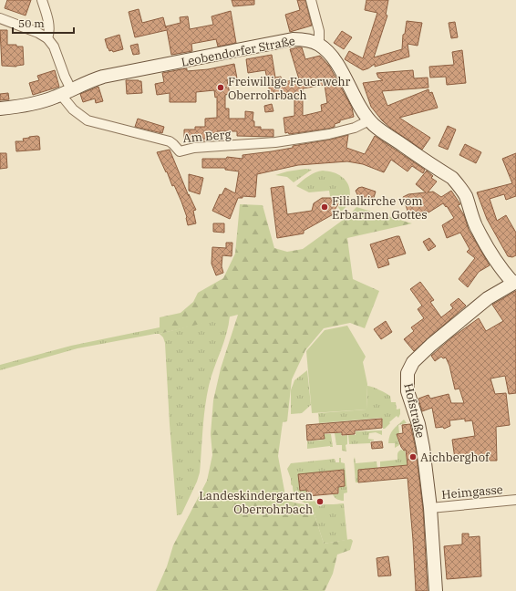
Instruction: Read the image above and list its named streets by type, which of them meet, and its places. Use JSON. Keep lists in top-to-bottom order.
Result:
{
  "streets": {
    "main road": ["Leobendorfer Straße", "Hofstraße"],
    "street": ["Am Berg", "Heimgasse"]
  },
  "crossings": [
    ["Leobendorfer Straße", "Am Berg"],
    ["Hofstraße", "Heimgasse"]
  ],
  "places": [
    "Freiwillige Feuerwehr Oberrohrbach",
    "Filialkirche vom Erbarmen Gottes",
    "Aichberghof",
    "Landeskindergarten Oberrohrbach"
  ],
  "scale_bar": "50 m"
}
